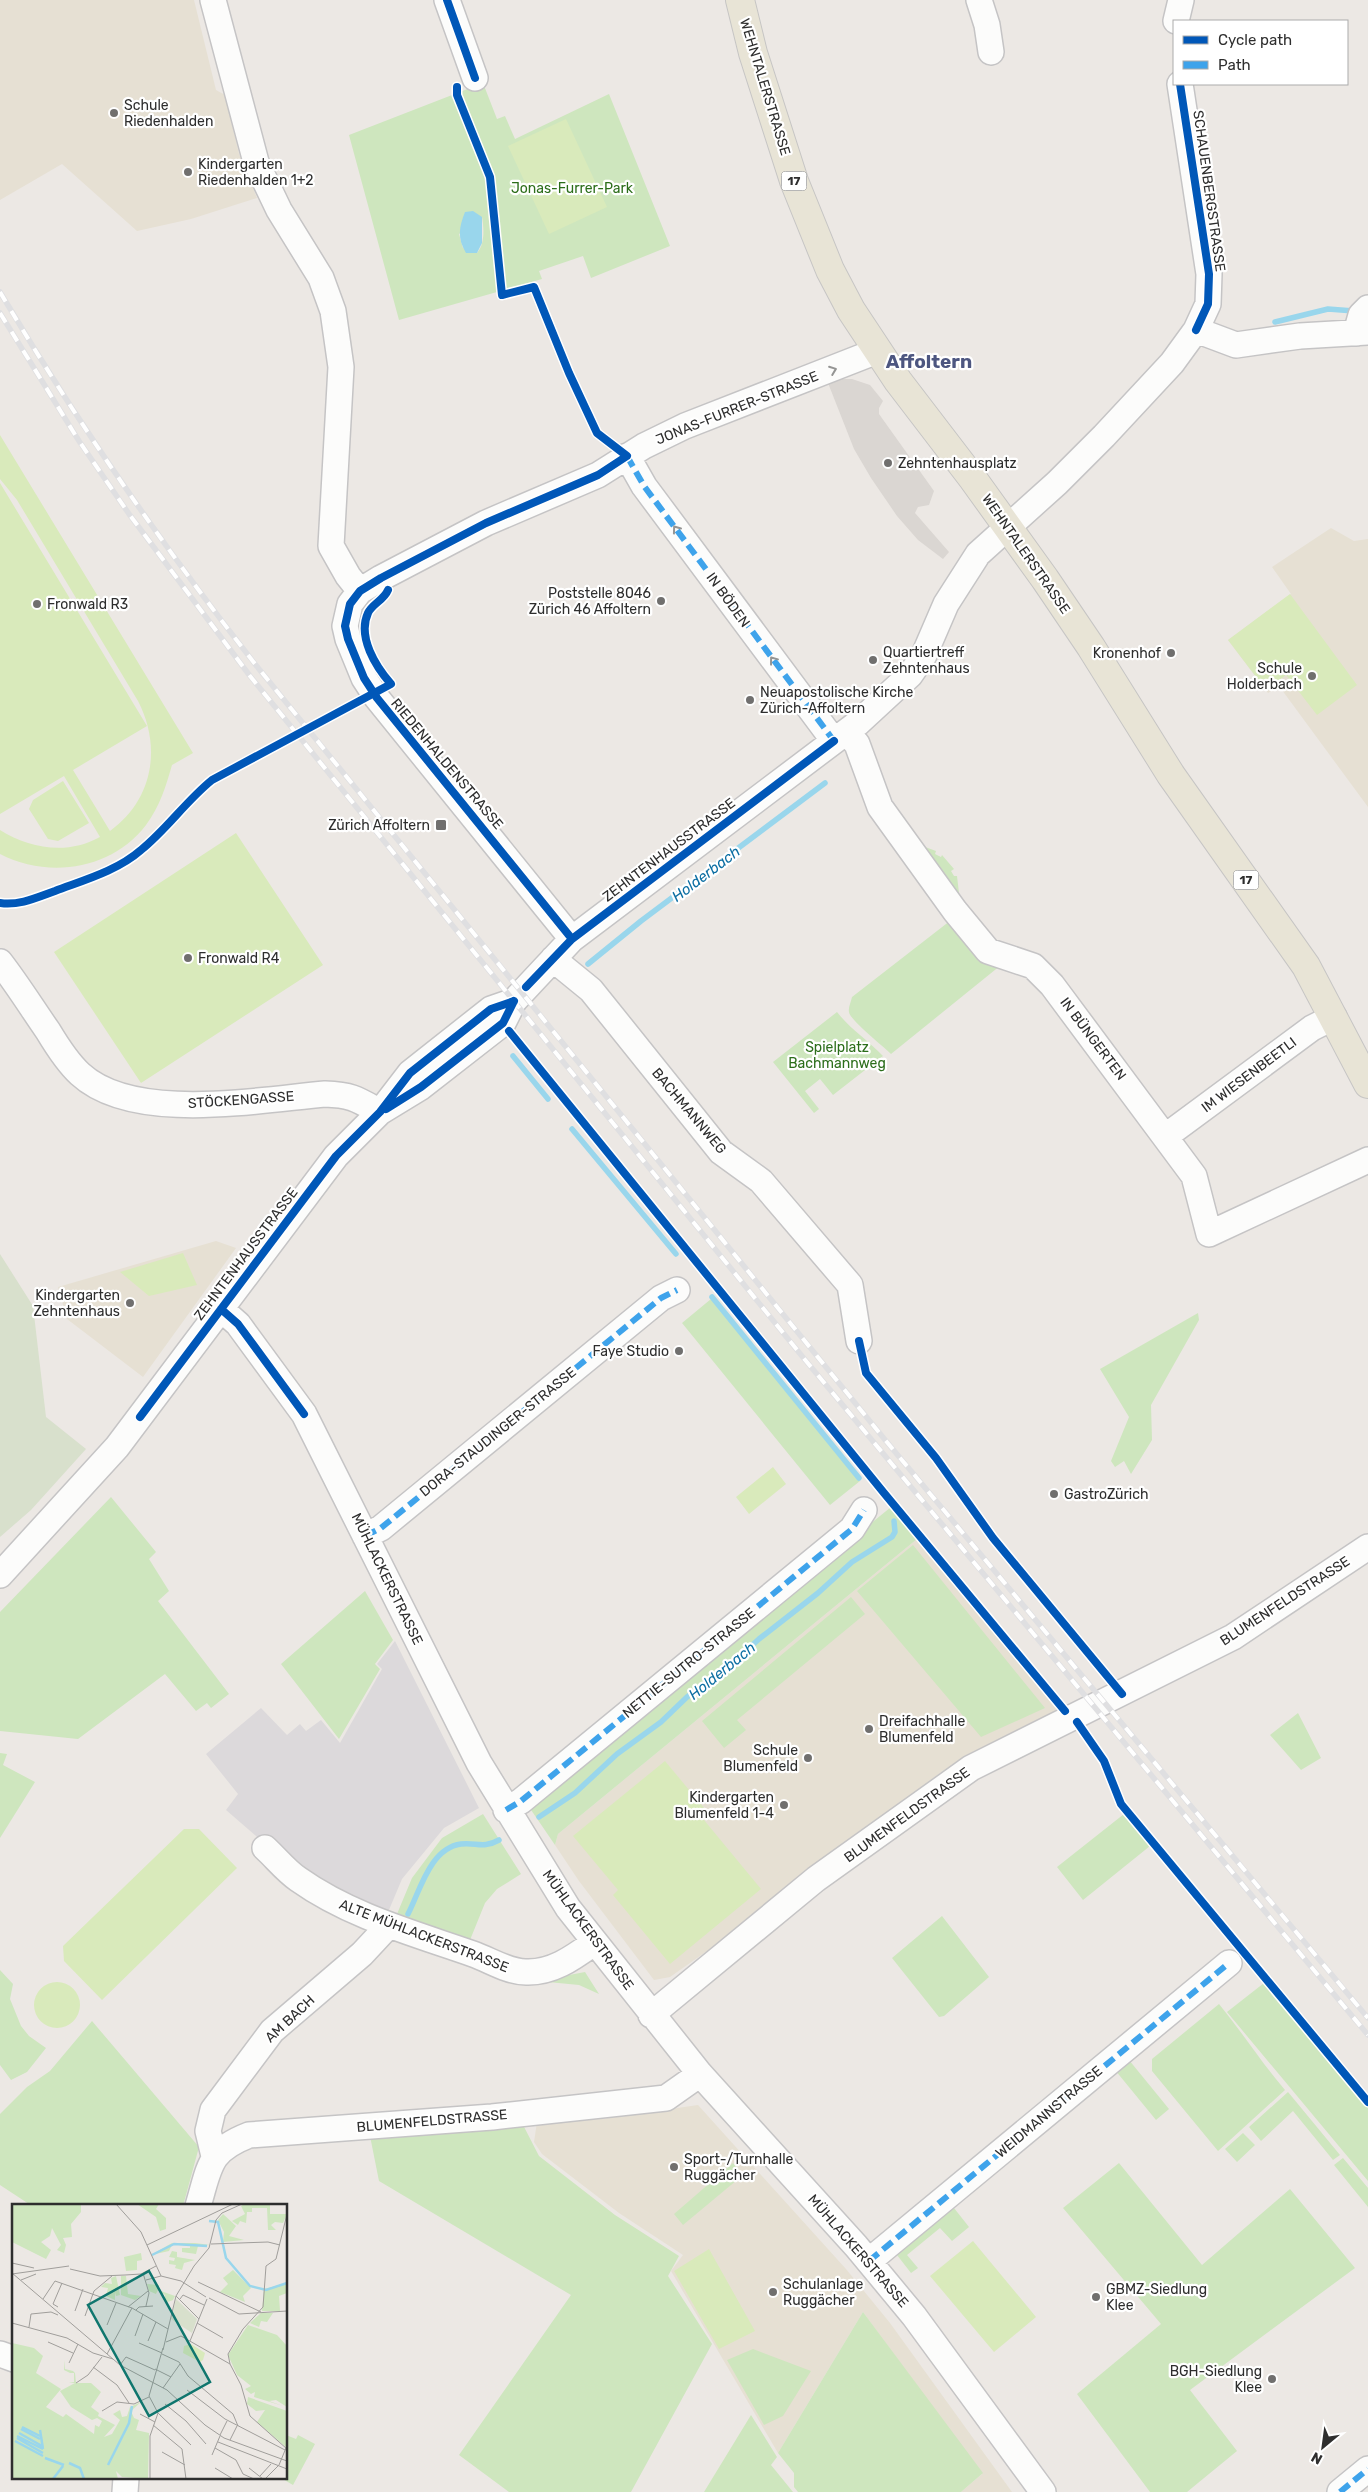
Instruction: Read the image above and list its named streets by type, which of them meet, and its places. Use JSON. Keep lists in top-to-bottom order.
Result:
{
  "streets": {
    "main road": ["WEHNTALERSTRASSE", "17"],
    "street": [
      "SCHAUENBERGSTRASSE",
      "JONAS-FURRER-STRASSE",
      "IN BÖDEN",
      "RIEDENHALDENSTRASSE",
      "ZEHNTENHAUSSTRASSE",
      "IN BÜNGERTEN",
      "IM WIESENBEETLI",
      "STÖCKENGASSE",
      "BACHMANNWEG",
      "DORA-STAUDINGER-STRASSE",
      "MÜHLACKERSTRASSE",
      "BLUMENFELDSTRASSE",
      "NETTIE-SUTRO-STRASSE",
      "ALTE MÜHLACKERSTRASSE",
      "AM BACH",
      "WEIDMANNSTRASSE"
    ]
  },
  "crossings": [
    ["WEHNTALERSTRASSE", "SCHAUENBERGSTRASSE"],
    ["WEHNTALERSTRASSE", "JONAS-FURRER-STRASSE"],
    ["WEHNTALERSTRASSE", "ZEHNTENHAUSSTRASSE"],
    ["WEHNTALERSTRASSE", "IM WIESENBEETLI"],
    ["SCHAUENBERGSTRASSE", "ZEHNTENHAUSSTRASSE"],
    ["JONAS-FURRER-STRASSE", "IN BÖDEN"],
    ["JONAS-FURRER-STRASSE", "RIEDENHALDENSTRASSE"],
    ["IN BÖDEN", "ZEHNTENHAUSSTRASSE"],
    ["IN BÖDEN", "IN BÜNGERTEN"],
    ["RIEDENHALDENSTRASSE", "ZEHNTENHAUSSTRASSE"],
    ["ZEHNTENHAUSSTRASSE", "IN BÜNGERTEN"],
    ["ZEHNTENHAUSSTRASSE", "STÖCKENGASSE"],
    ["ZEHNTENHAUSSTRASSE", "BACHMANNWEG"],
    ["ZEHNTENHAUSSTRASSE", "MÜHLACKERSTRASSE"],
    ["IN BÜNGERTEN", "IM WIESENBEETLI"],
    ["DORA-STAUDINGER-STRASSE", "MÜHLACKERSTRASSE"],
    ["MÜHLACKERSTRASSE", "BLUMENFELDSTRASSE"],
    ["MÜHLACKERSTRASSE", "NETTIE-SUTRO-STRASSE"],
    ["MÜHLACKERSTRASSE", "ALTE MÜHLACKERSTRASSE"],
    ["MÜHLACKERSTRASSE", "WEIDMANNSTRASSE"],
    ["BLUMENFELDSTRASSE", "AM BACH"],
    ["ALTE MÜHLACKERSTRASSE", "AM BACH"]
  ],
  "one_way": ["JONAS-FURRER-STRASSE", "IN BÖDEN"],
  "districts": ["Affoltern"],
  "water": ["Holderbach"],
  "parks": ["Jonas-Furrer-Park", "Spielplatz Bachmannweg"],
  "places": {
    "other": [
      "Schule Riedenhalden",
      "Kindergarten Riedenhalden 1+2",
      "Zehntenhausplatz",
      "Poststelle 8046 Zürich 46 Affoltern",
      "Fronwald R3",
      "Kronenhof",
      "Quartiertreff Zehntenhaus",
      "Schule Holderbach",
      "Neuapostolische Kirche Zürich-Affoltern",
      "Fronwald R4",
      "Kindergarten Zehntenhaus",
      "Faye Studio",
      "GastroZürich",
      "Dreifachhalle Blumenfeld",
      "Schule Blumenfeld",
      "Kindergarten Blumenfeld 1-4",
      "Sport-/Turnhalle Ruggächer",
      "Schulanlage Ruggächer",
      "GBMZ-Siedlung Klee",
      "BGH-Siedlung Klee"
    ],
    "transit": ["Zürich Affoltern"]
  },
  "legend": ["Cycle path", "Path"],
  "north": "bottom left"
}
